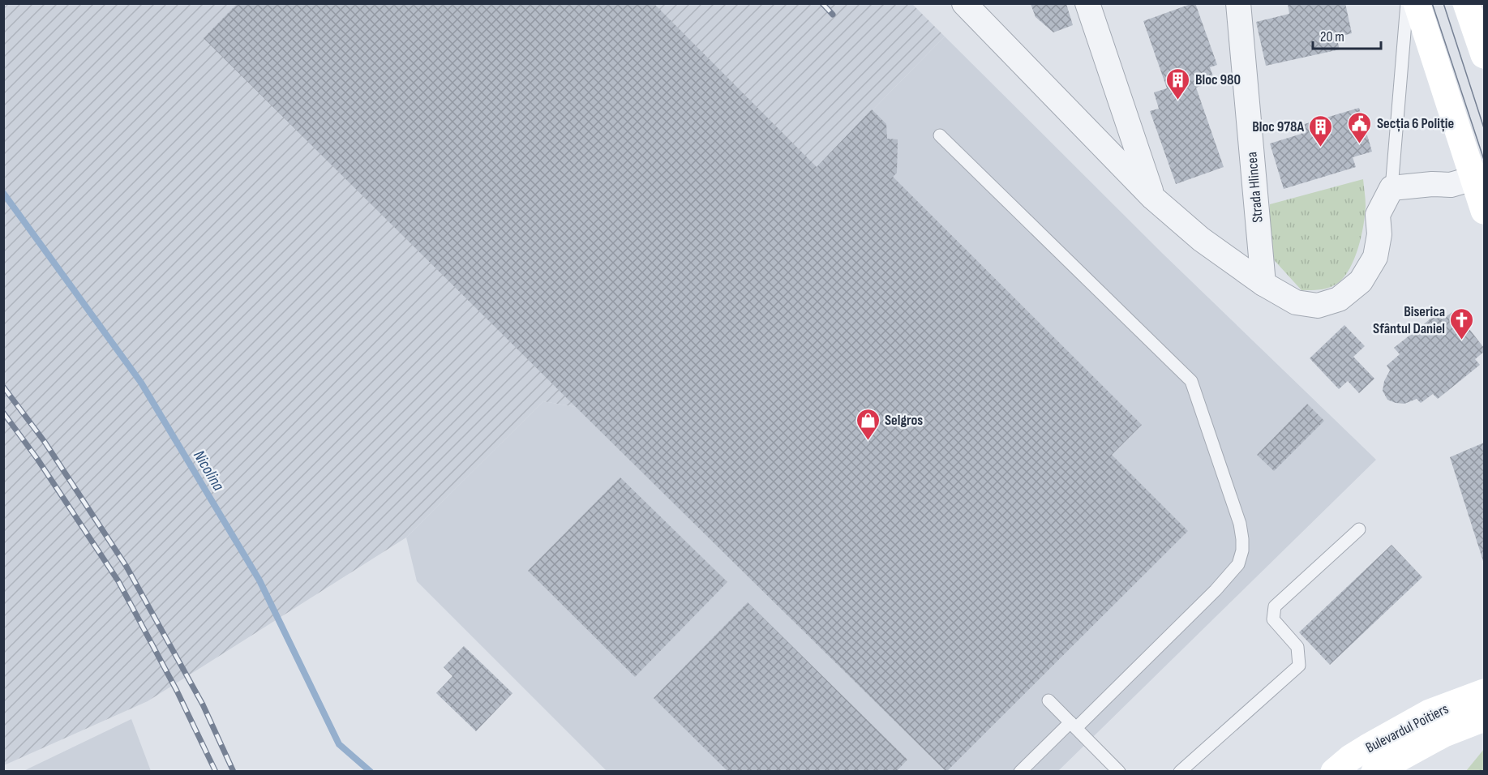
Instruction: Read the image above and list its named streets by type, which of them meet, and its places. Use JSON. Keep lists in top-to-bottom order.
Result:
{
  "streets": {
    "main road": ["Bulevardul Poitiers"],
    "street": ["Strada Hlincea"]
  },
  "water": ["Nicolina"],
  "places": {
    "building": ["Bloc 980", "Bloc 978A"],
    "public building": ["Secția 6 Poliție"],
    "church": ["Biserica Sfântul Daniel"],
    "shop": ["Selgros"]
  },
  "scale_bar": "20 m"
}
